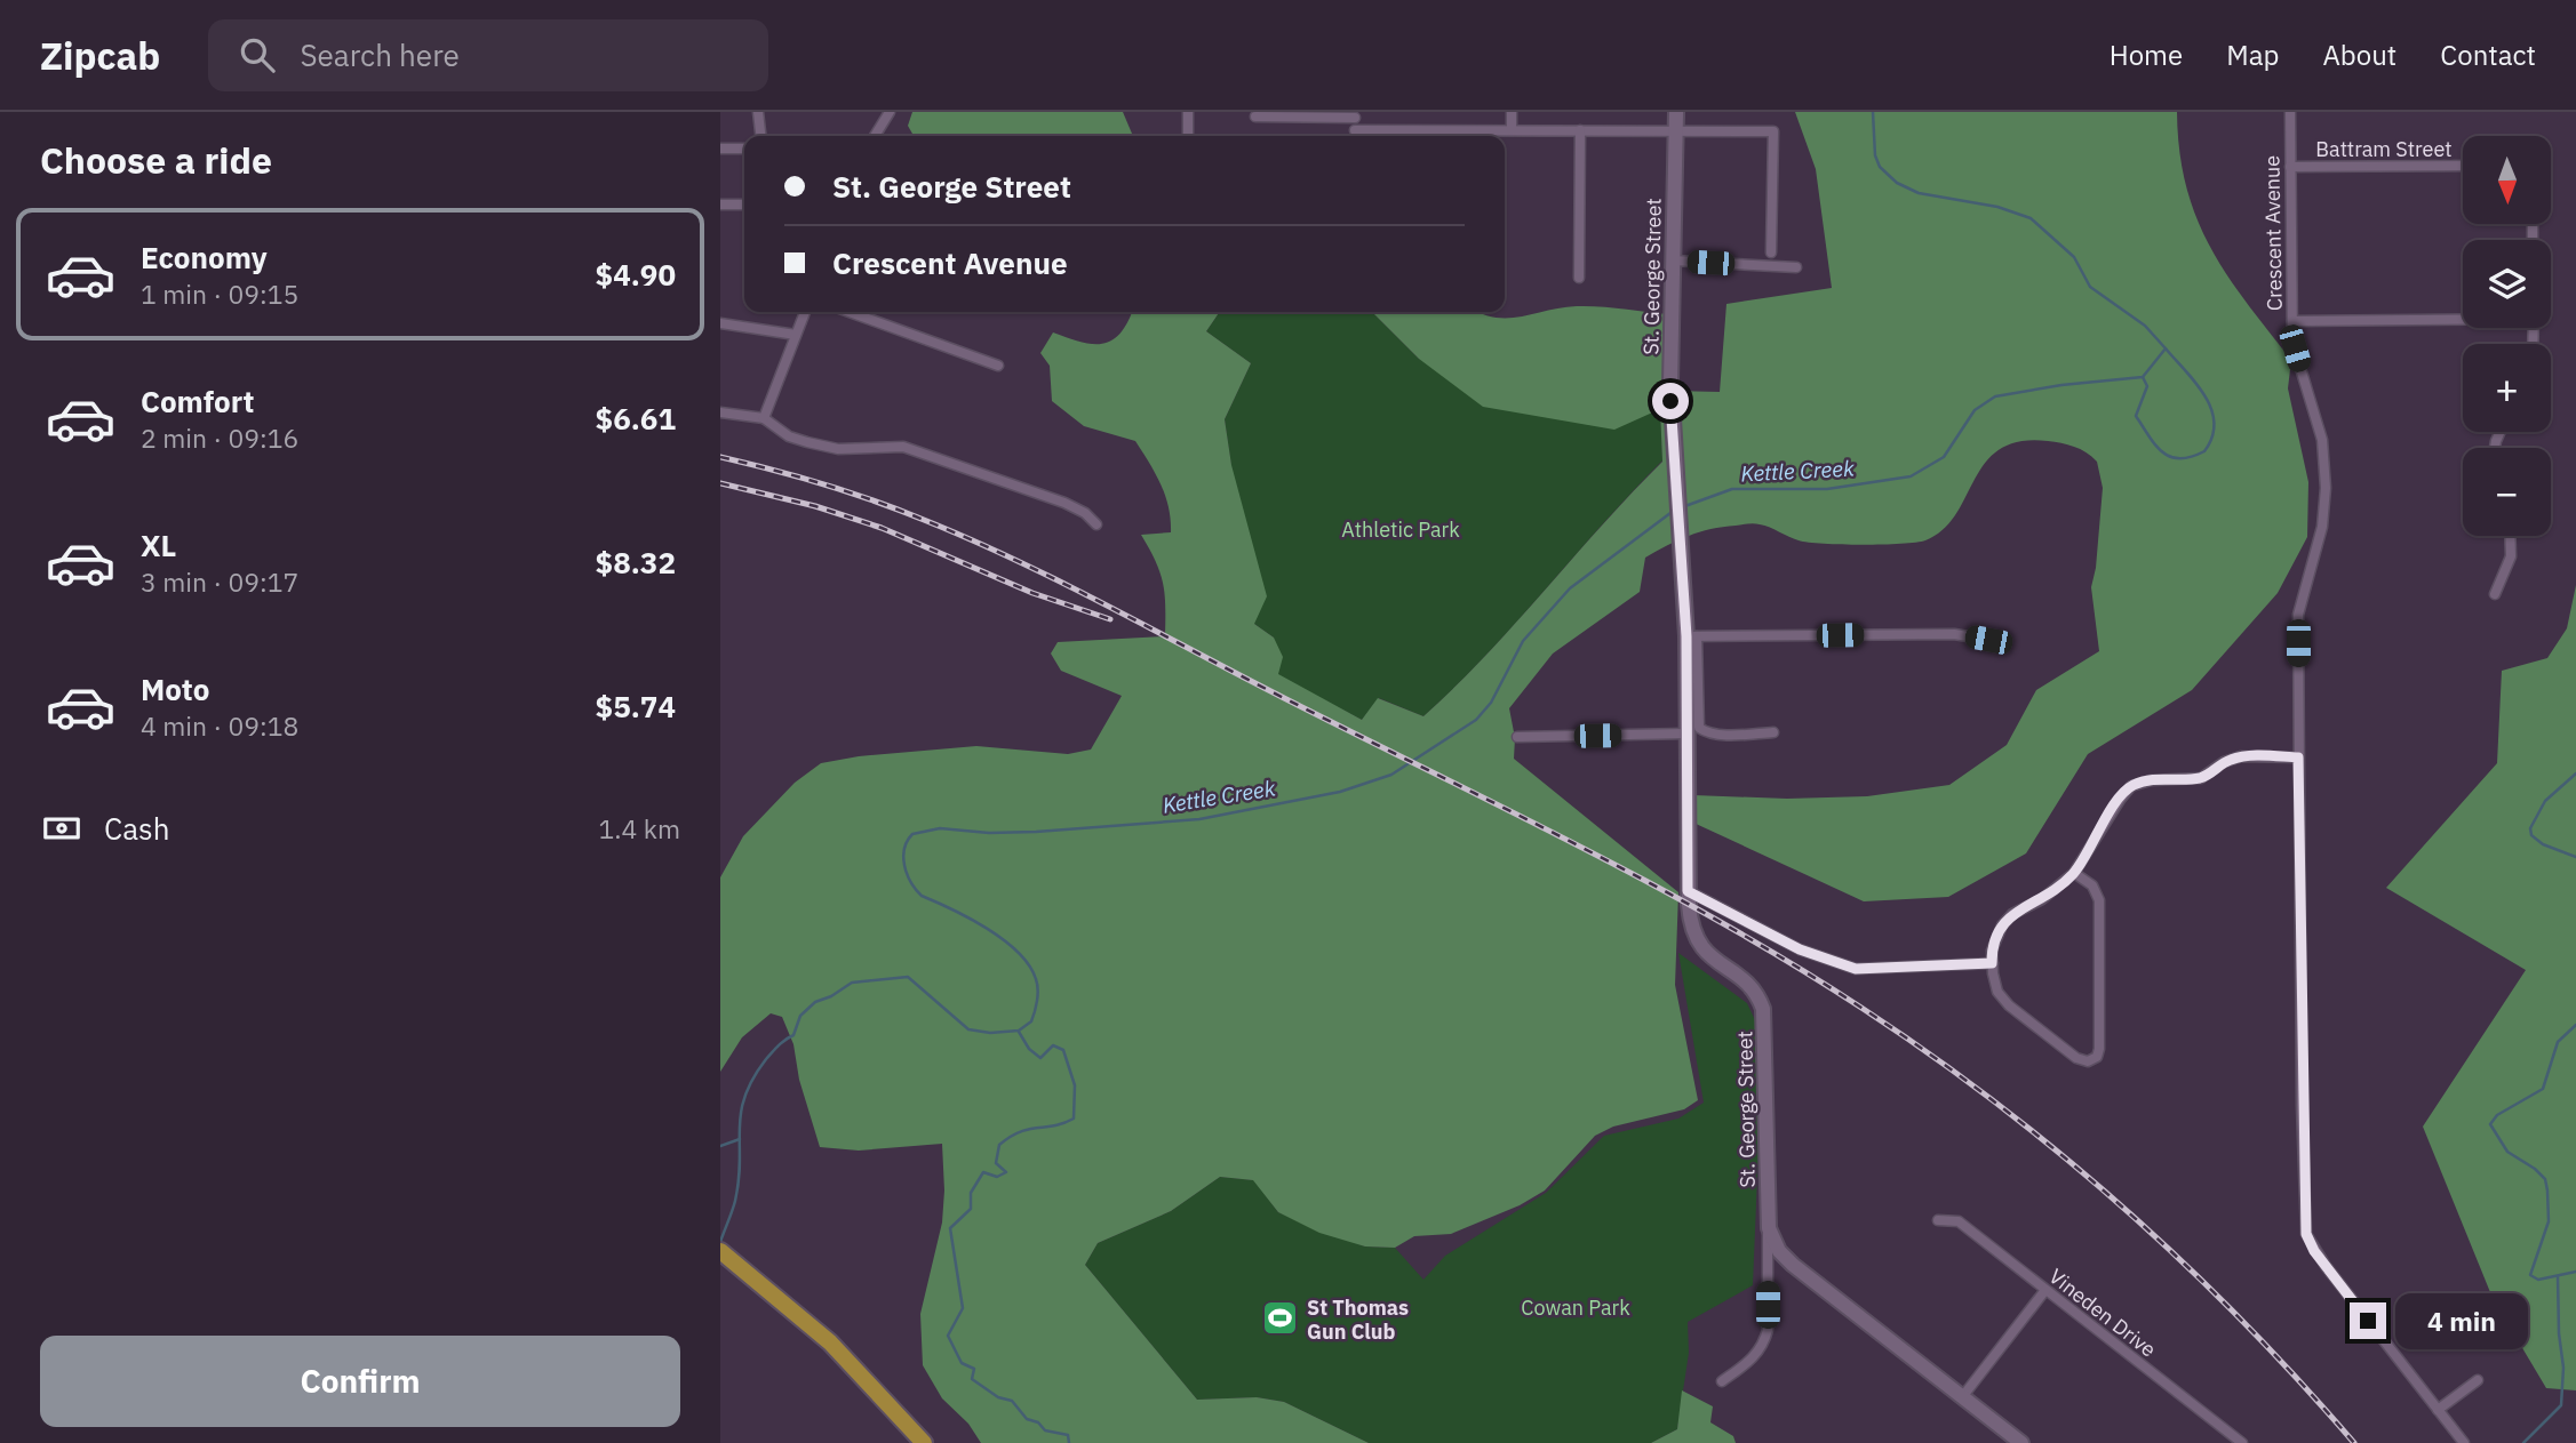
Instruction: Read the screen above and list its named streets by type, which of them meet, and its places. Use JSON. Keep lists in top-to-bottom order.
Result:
{
  "streets": {
    "street": [
      "Battram Street",
      "Crescent Avenue",
      "St. George Street",
      "Vineden Drive"
    ]
  },
  "crossings": [
    ["Battram Street", "Crescent Avenue"]
  ],
  "water": ["Kettle Creek"],
  "parks": ["Athletic Park", "Cowan Park"],
  "places": {
    "sports": ["St Thomas Gun Club"]
  },
  "north": "bottom",
  "page": {
    "header": "Zipcab",
    "search": "Search here",
    "nav": [
      "Home",
      "Map",
      "About",
      "Contact"
    ],
    "heading": "Choose a ride",
    "map_buttons": ["+", "−"],
    "banner": ["St. George Street", "Crescent Avenue"],
    "list": [
      {
        "name": "Economy",
        "note": "1 min · 09:15",
        "value": "$4.90"
      },
      {
        "name": "Comfort",
        "note": "2 min · 09:16",
        "value": "$6.61"
      },
      {
        "name": "XL",
        "note": "3 min · 09:17",
        "value": "$8.32"
      },
      {
        "name": "Moto",
        "note": "4 min · 09:18",
        "value": "$5.74"
      }
    ],
    "pay": ["Cash", "1.4 km"],
    "bubble": "4 min",
    "buttons": "Confirm"
  }
}
